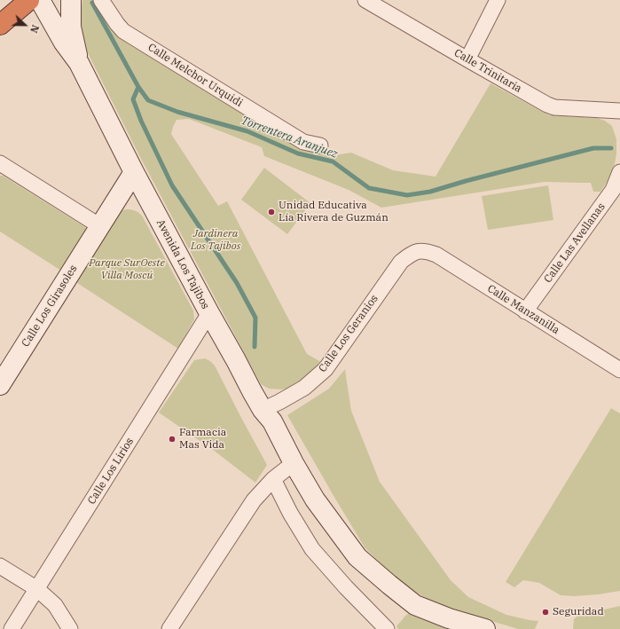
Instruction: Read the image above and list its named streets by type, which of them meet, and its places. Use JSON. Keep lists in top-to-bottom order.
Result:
{
  "streets": {
    "main road": ["Avenida Los Tajibos", "Calle Los Girasoles"],
    "street": [
      "Calle Trinitaria",
      "Calle Melchor Urquidi",
      "Calle Las Avellanas",
      "Calle Manzanilla",
      "Calle Los Geranios",
      "Calle Los Lirios"
    ]
  },
  "crossings": [
    ["Calle Las Avellanas", "Calle Manzanilla"],
    ["Avenida Los Tajibos", "Calle Los Girasoles"],
    ["Avenida Los Tajibos", "Calle Los Geranios"],
    ["Avenida Los Tajibos", "Calle Los Lirios"],
    ["Calle Manzanilla", "Calle Los Geranios"]
  ],
  "water": ["Torrentera Aranjuez"],
  "parks": ["Jardinera Los Tajibos", "Parque SurOeste Villa Moscú"],
  "places": ["Unidad Educativa Lía Rivera de Guzmán", "Farmacia Mas Vida", "Seguridad"],
  "north": "right"
}
